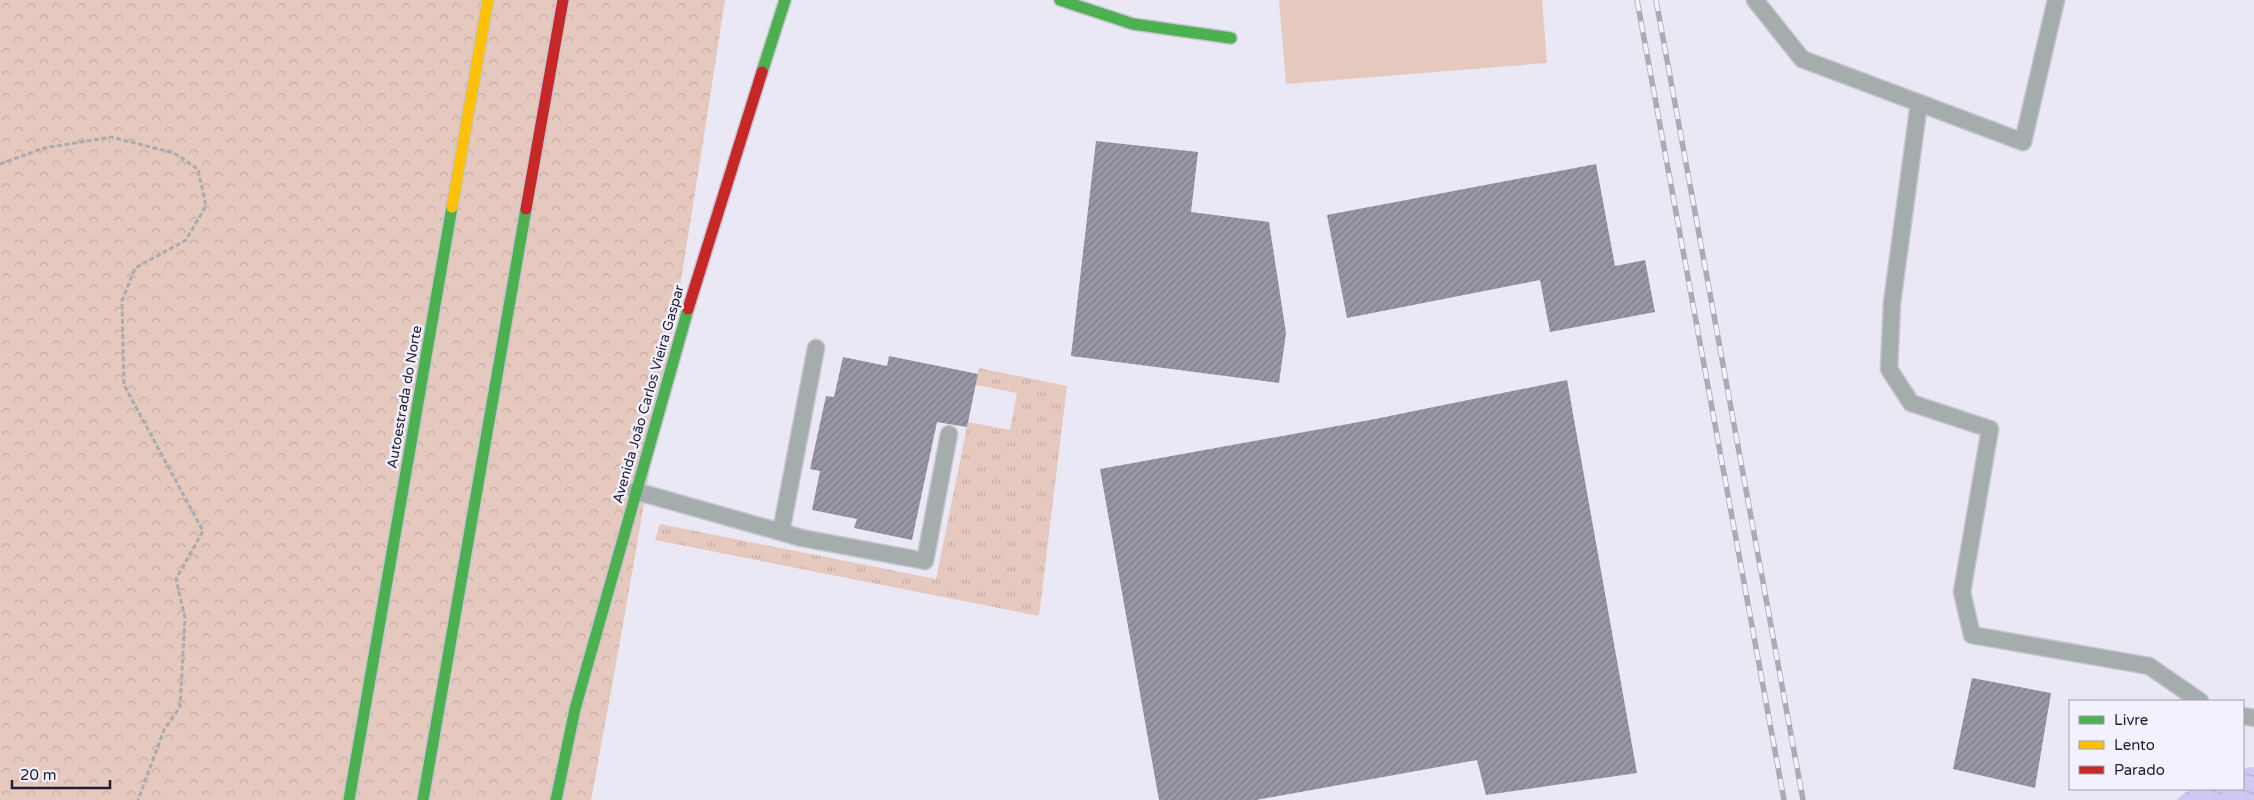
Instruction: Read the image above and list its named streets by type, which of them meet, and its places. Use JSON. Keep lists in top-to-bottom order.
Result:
{
  "streets": {
    "main road": ["Avenida João Carlos Vieira Gaspar", "Autoestrada do Norte"]
  },
  "legend": ["Livre", "Lento", "Parado"],
  "scale_bar": "20 m"
}
